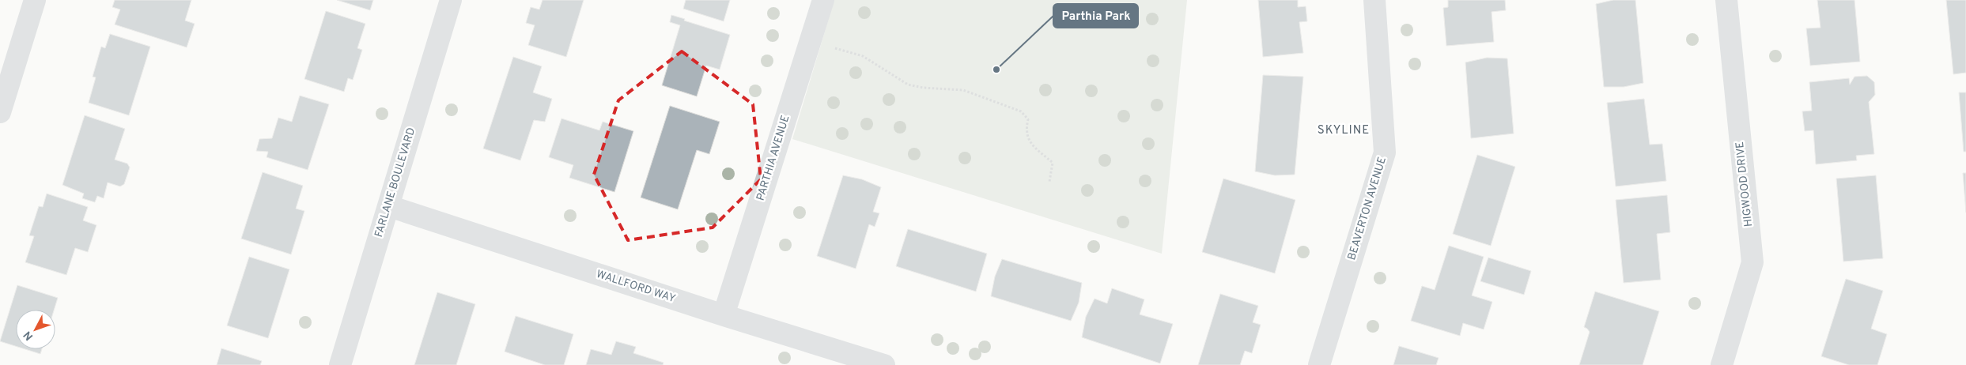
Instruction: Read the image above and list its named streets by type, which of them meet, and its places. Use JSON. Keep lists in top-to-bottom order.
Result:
{
  "streets": {
    "street": [
      "PARTHIA AVENUE",
      "FARLANE BOULEVARD",
      "HIGWOOD DRIVE",
      "BEAVERTON AVENUE",
      "WALLFORD WAY"
    ]
  },
  "crossings": [
    ["PARTHIA AVENUE", "WALLFORD WAY"],
    ["FARLANE BOULEVARD", "WALLFORD WAY"]
  ],
  "districts": ["SKYLINE"],
  "places": ["Parthia Park"],
  "north": "bottom left"
}
